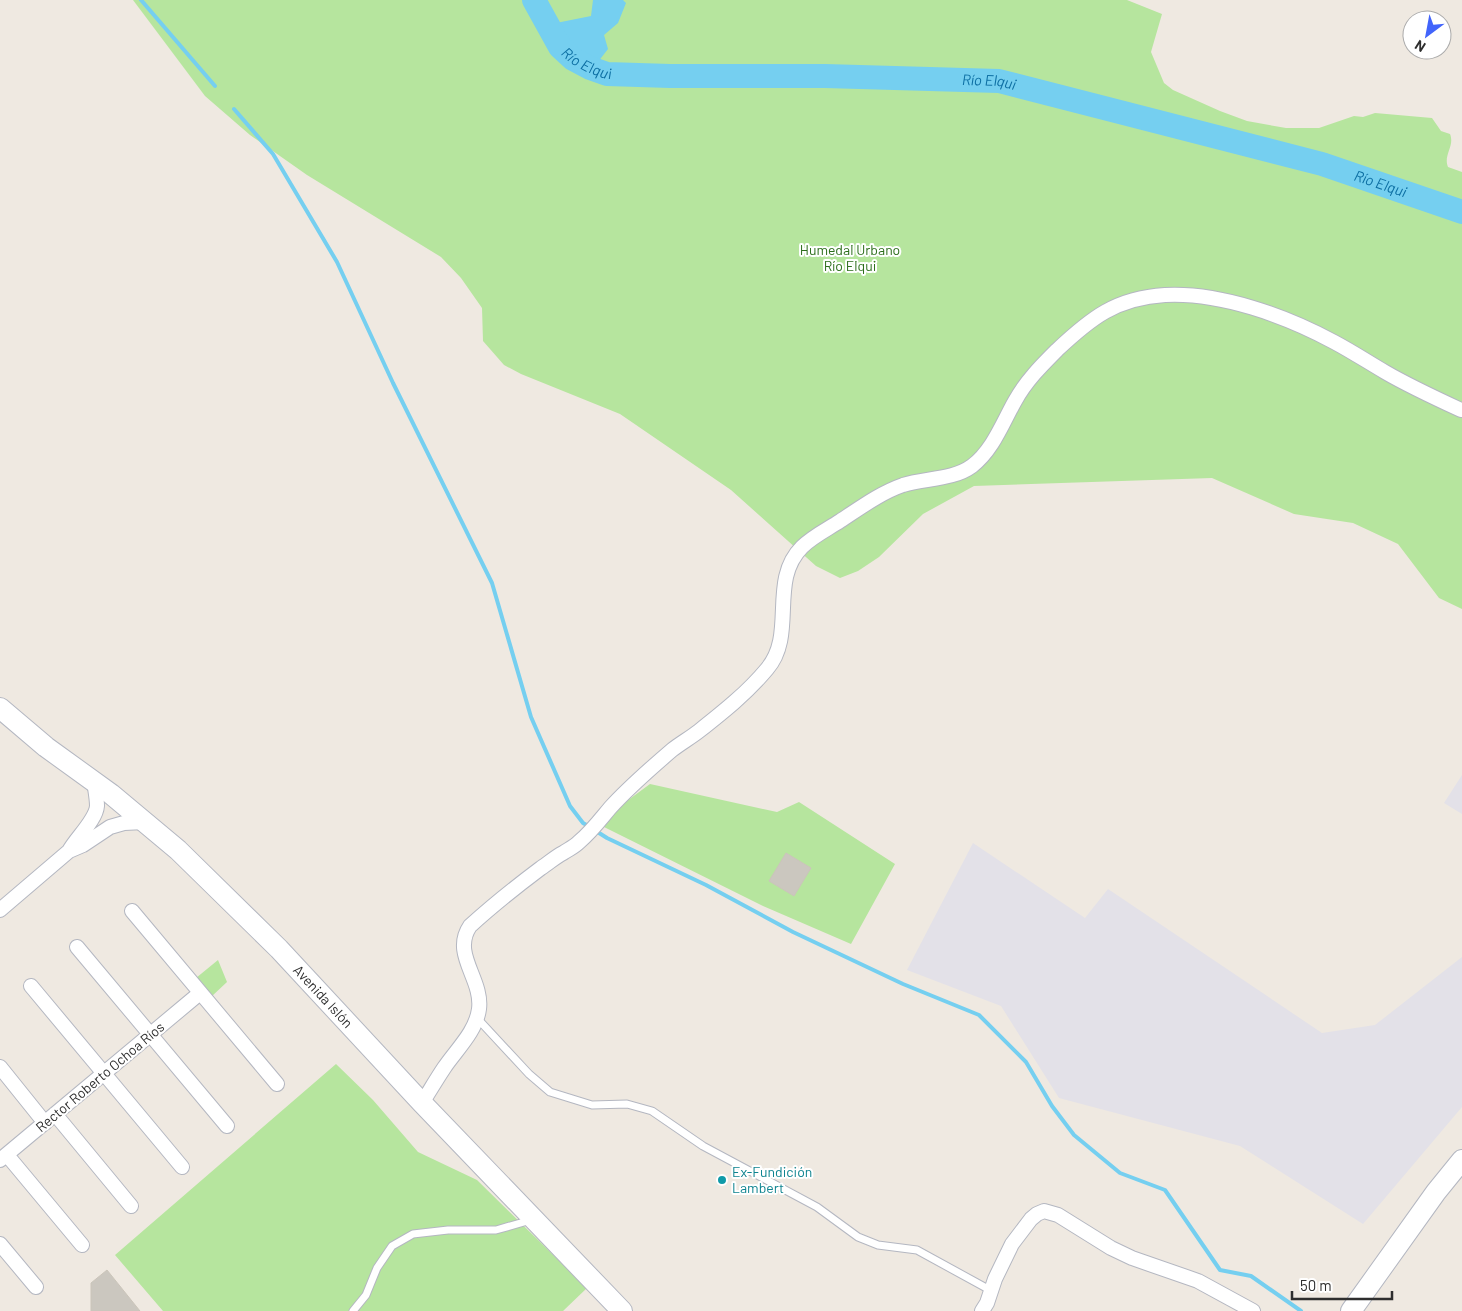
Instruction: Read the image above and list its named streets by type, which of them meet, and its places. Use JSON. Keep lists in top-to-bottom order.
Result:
{
  "streets": {
    "main road": ["Avenida Islón"],
    "street": ["Rector Roberto Ochoa Ríos"]
  },
  "water": ["Río Elqui"],
  "parks": ["Humedal Urbano Río Elqui"],
  "places": ["Ex-Fundición Lambert"],
  "scale_bar": "50 m",
  "north": "bottom left"
}
